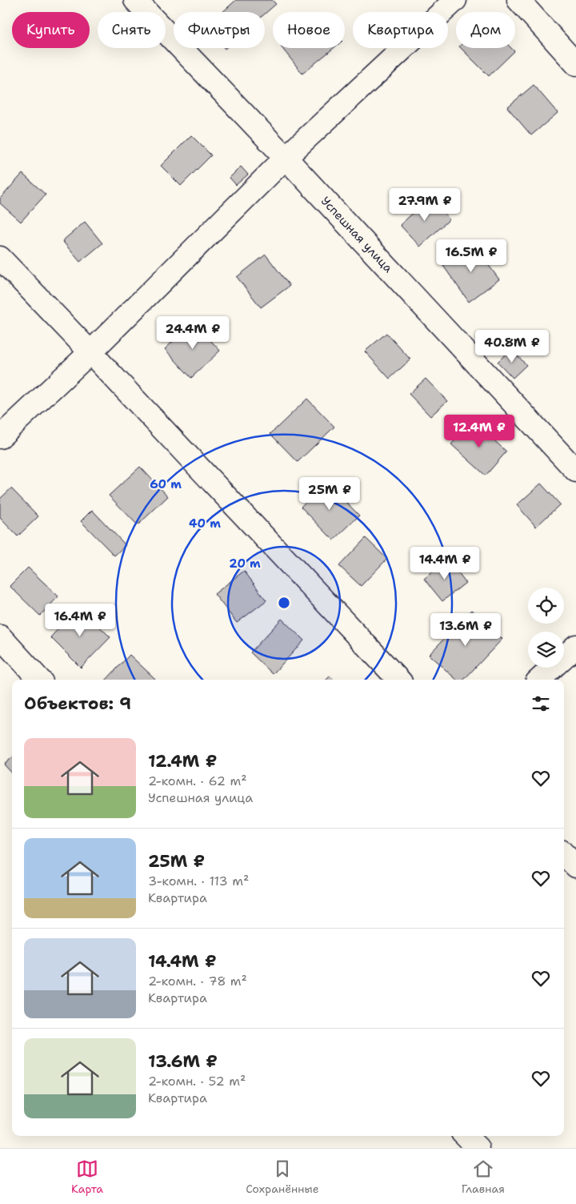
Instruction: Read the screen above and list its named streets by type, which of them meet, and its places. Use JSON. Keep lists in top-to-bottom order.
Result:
{
  "streets": {
    "street": ["Успешная улица"]
  },
  "page": {
    "chip": [
      "Купить",
      "Снять",
      "Фильтры",
      "Новое",
      "Квартира",
      "Дом"
    ],
    "price": [
      "27.9M ₽",
      "16.5M ₽",
      "24.4M ₽",
      "40.8M ₽",
      "12.4M ₽",
      "25M ₽",
      "14.4M ₽",
      "16.4M ₽",
      "13.6M ₽"
    ],
    "heading": "Объектов: 9",
    "list": [
      {
        "name": "12.4M ₽",
        "note": "2-комн. · 62 m² · Успешная улица"
      },
      {
        "name": "25M ₽",
        "note": "3-комн. · 113 m² · Квартира"
      },
      {
        "name": "14.4M ₽",
        "note": "2-комн. · 78 m² · Квартира"
      },
      {
        "name": "13.6M ₽",
        "note": "2-комн. · 52 m² · Квартира"
      }
    ],
    "tabs": ["Карта", "Сохранённые", "Главная"]
  },
  "rings": ["60 m", "40 m", "20 m"]
}
